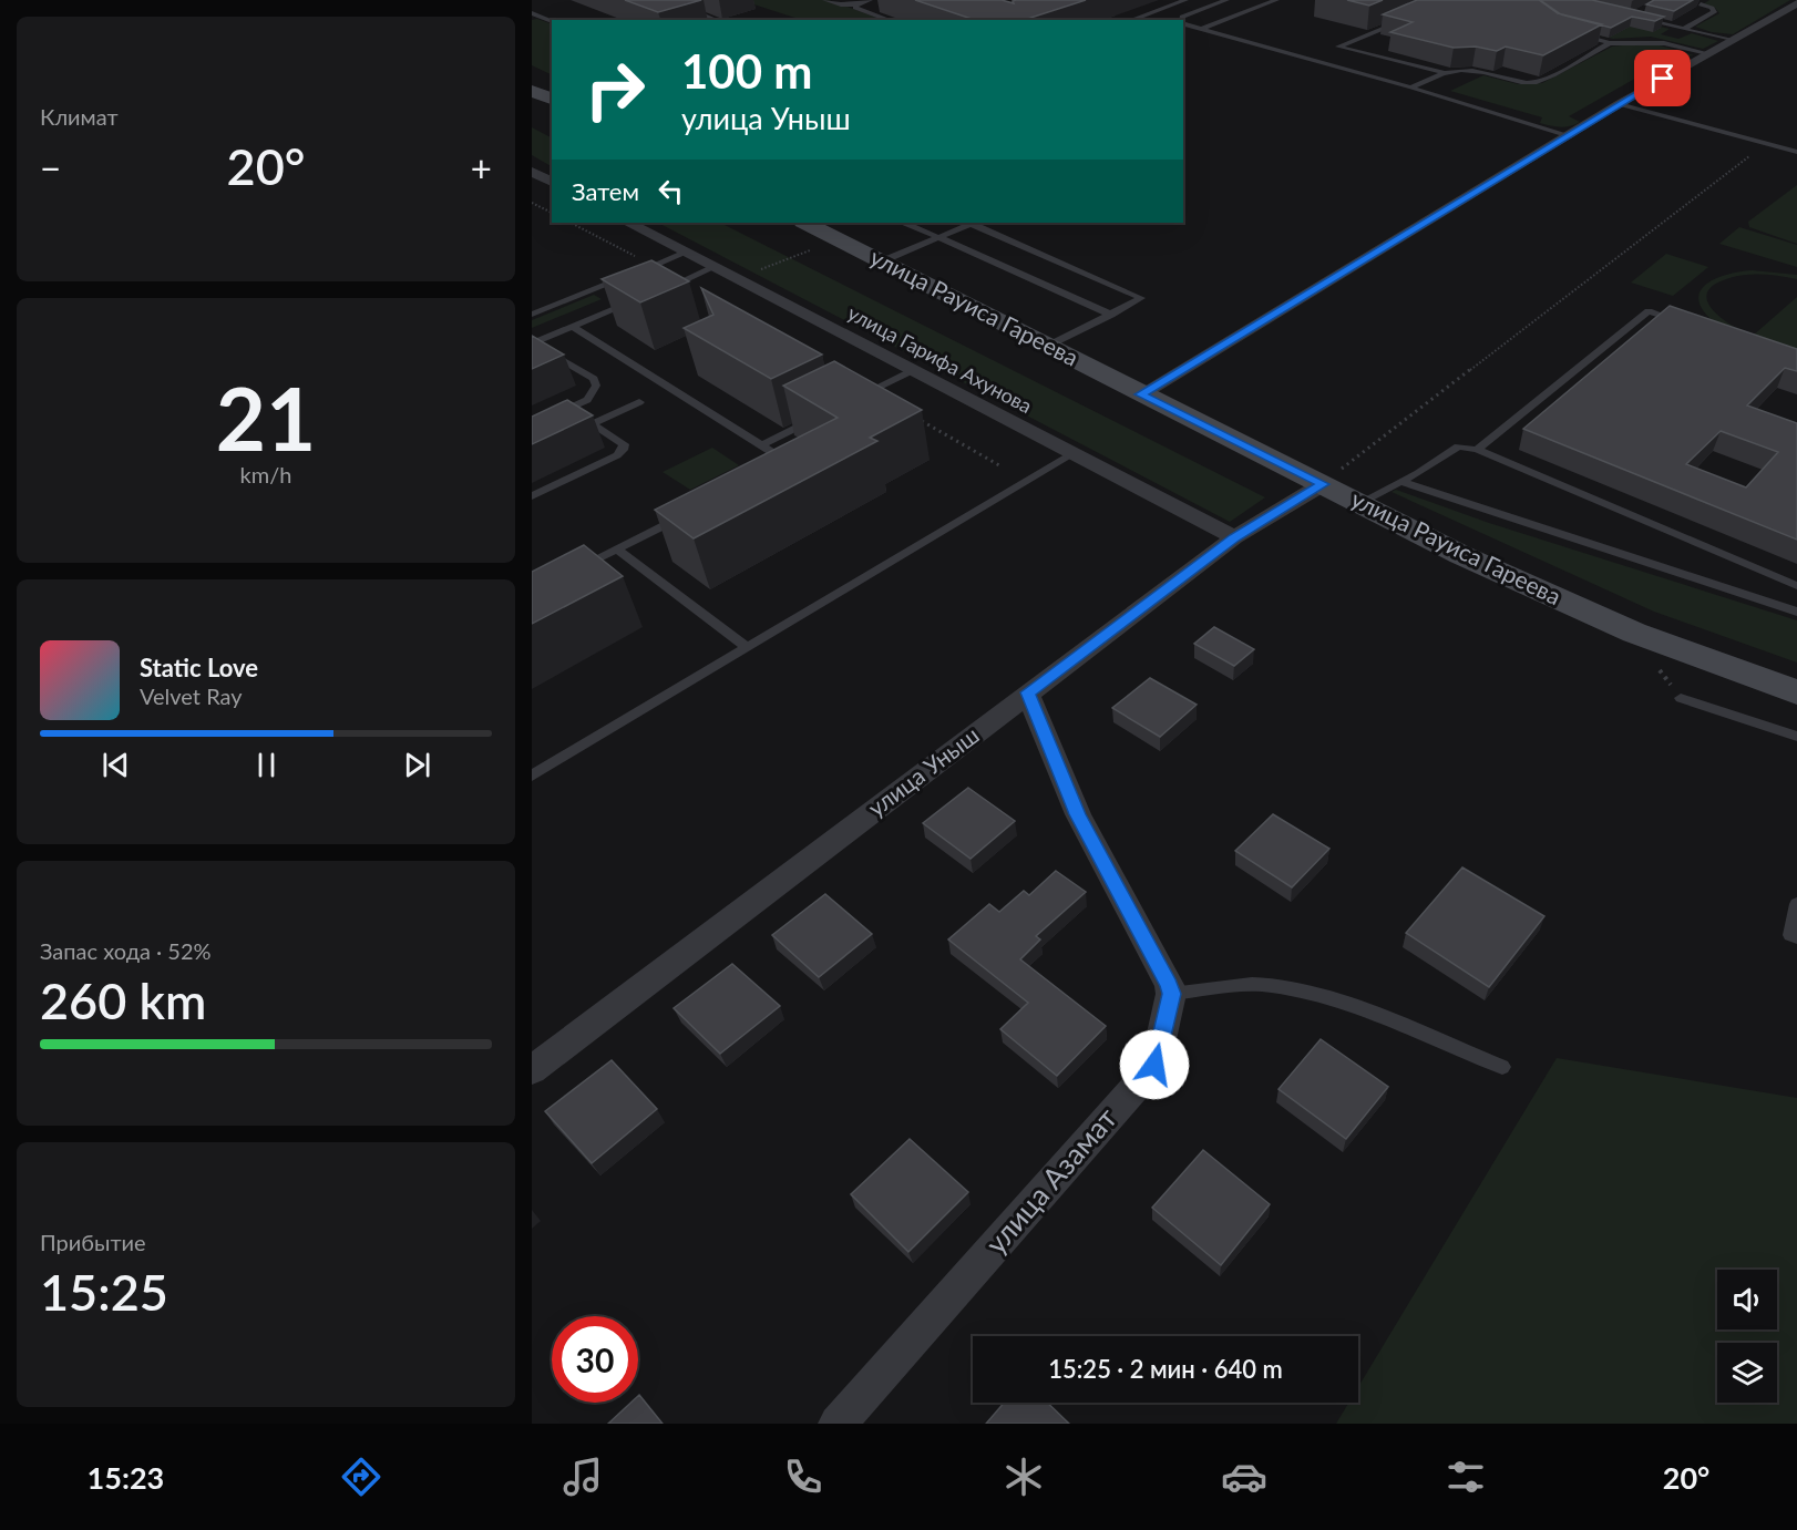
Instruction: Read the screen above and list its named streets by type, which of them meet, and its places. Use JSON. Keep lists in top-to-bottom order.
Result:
{
  "streets": {
    "street": [
      "улица Рауиса Гареева",
      "улица Гарифа Ахунова",
      "улица Уныш",
      "улица Азамат"
    ]
  },
  "crossings": [
    ["улица Рауиса Гареева", "улица Уныш"],
    ["улица Гарифа Ахунова", "улица Уныш"]
  ],
  "page": {
    "tile": [
      "Климат",
      ["21", "km/h"],
      ["Запас хода · 52%", "260 km"],
      ["Прибытие", "15:25"]
    ],
    "turn": ["100 m", "улица Уныш"],
    "heat": ["−", "20°", "+"],
    "then": "Затем",
    "song": ["Static Love", "Velvet Ray"],
    "limit": "30",
    "trip": "15:25 · 2 мин · 640 m",
    "tabs": ["15:23", "20°"]
  }
}
